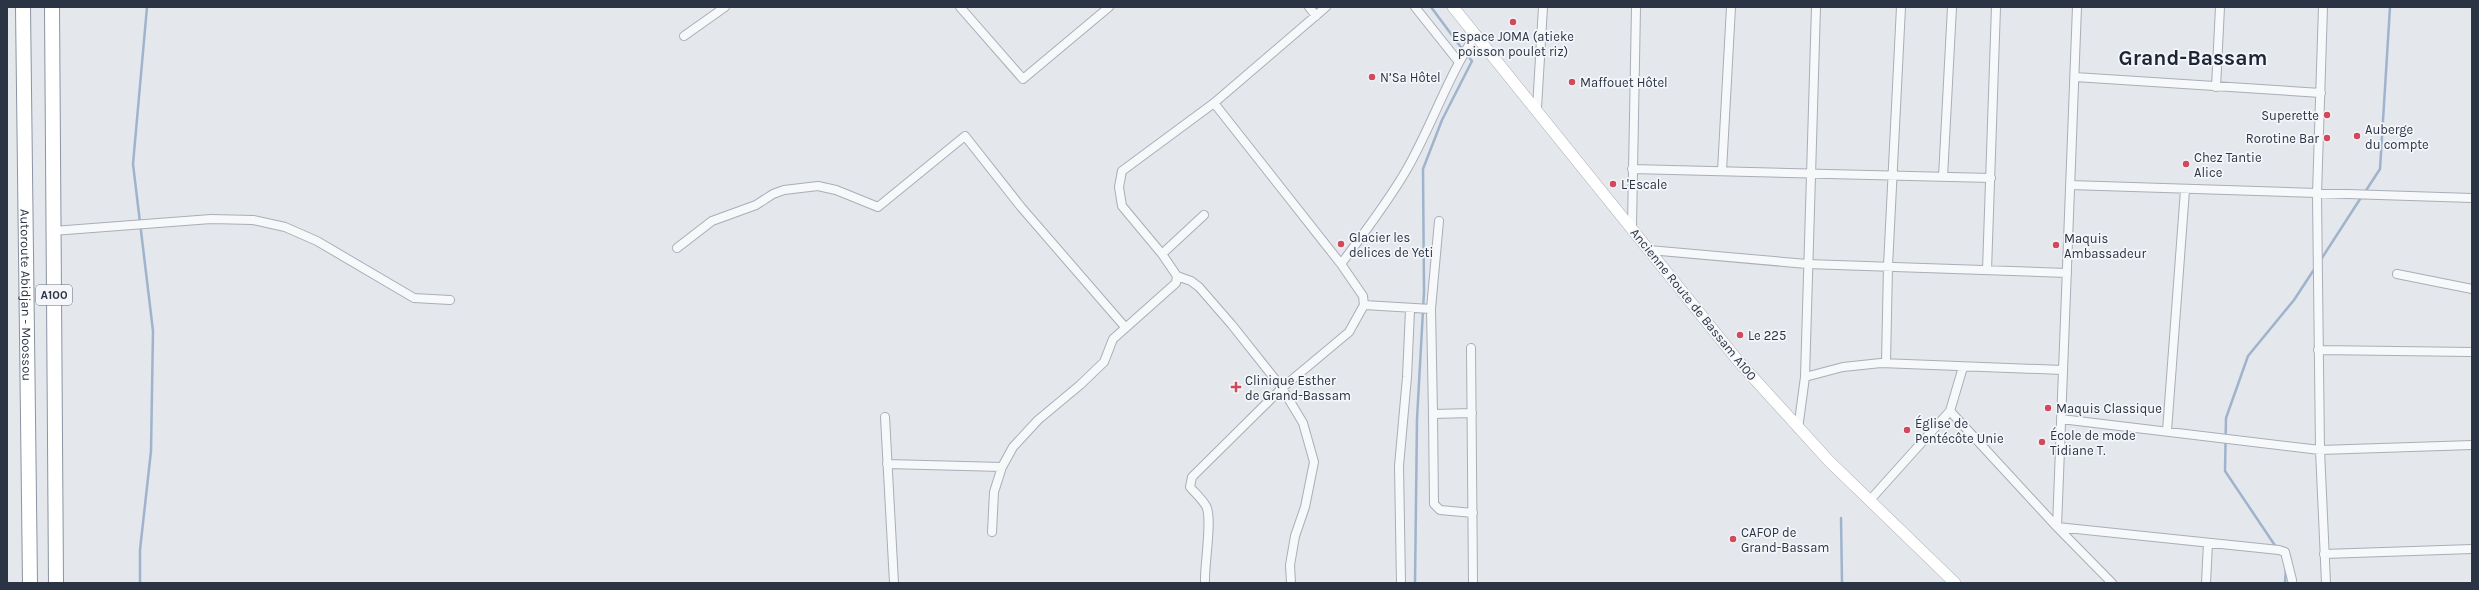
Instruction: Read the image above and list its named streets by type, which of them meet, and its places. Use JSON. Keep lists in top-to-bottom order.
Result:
{
  "streets": {
    "highway": ["Autoroute Abidjan - Moossou", "A100"],
    "main road": ["Ancienne Route de Bassam A100"]
  },
  "districts": ["Grand-Bassam"],
  "places": {
    "other": [
      "Espace JOMA (atieke poisson poulet riz)",
      "N’Sa Hôtel",
      "Maffouet Hôtel",
      "Superette",
      "Auberge du compte",
      "Rorotine Bar",
      "Chez Tantie Alice",
      "L'Escale",
      "Glacier les delices de Yeti",
      "Maquis Ambassadeur",
      "Le 225",
      "Maquis Classique",
      "Église de Pentécôte Unie",
      "École de mode Tidiane T.",
      "CAFOP de Grand-Bassam"
    ],
    "health": ["Clinique Esther de Grand-Bassam"]
  }
}
